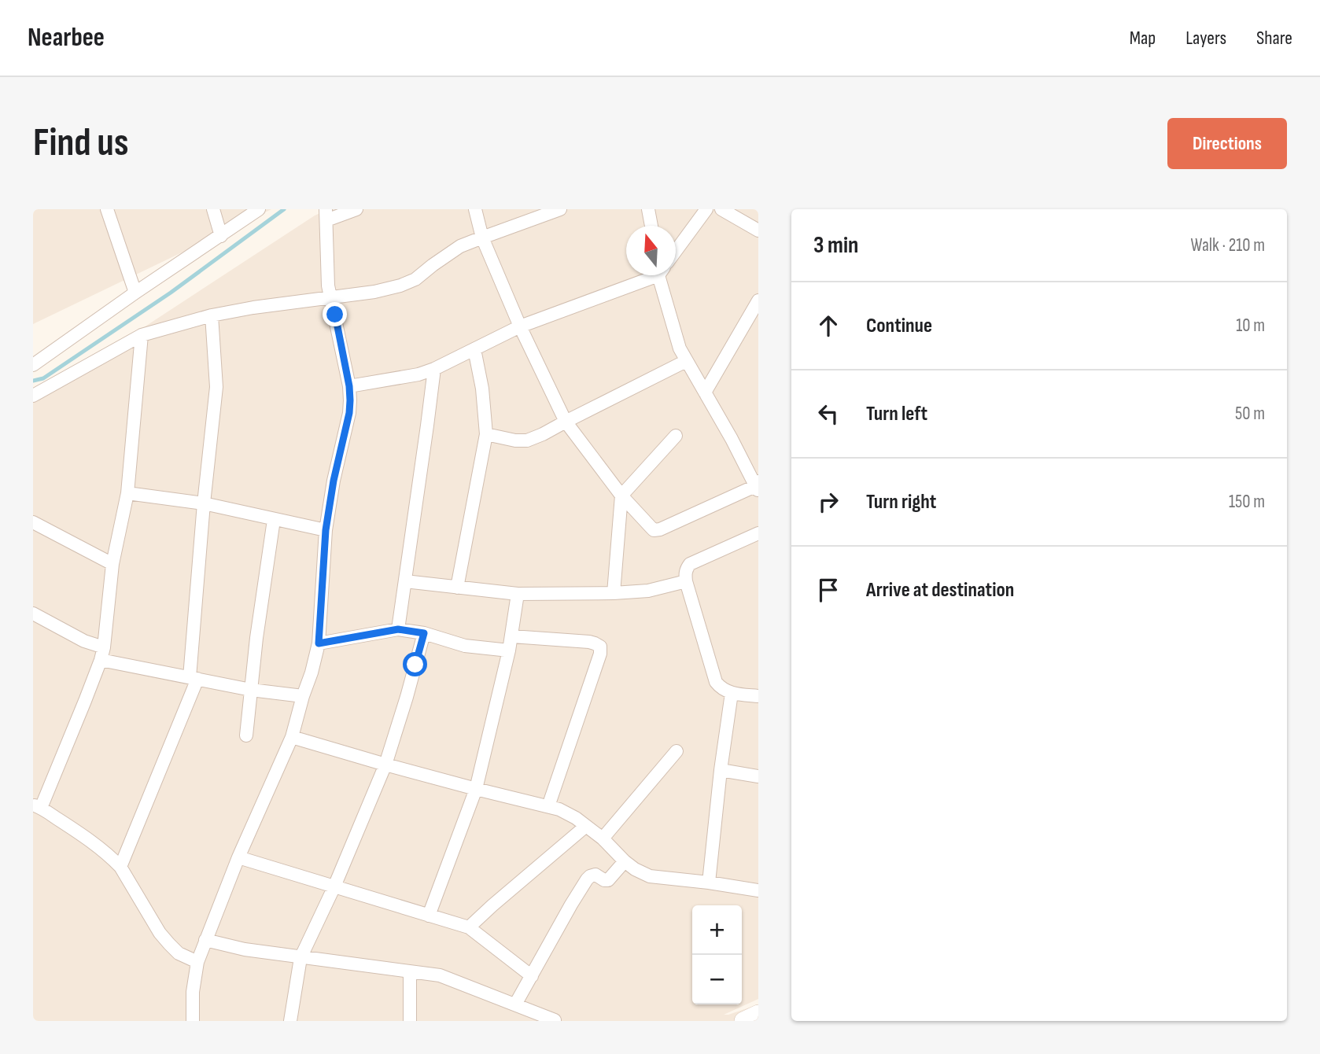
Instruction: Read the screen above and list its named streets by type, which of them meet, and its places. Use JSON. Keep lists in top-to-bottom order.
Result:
{
  "north": "top",
  "page": {
    "header": "Nearbee",
    "nav": ["Map", "Layers", "Share"],
    "buttons": "Directions",
    "title": "Find us",
    "heading": ["3 min", "Walk · 210 m"],
    "list": [
      ["Continue", "10 m"],
      ["Turn left", "50 m"],
      ["Turn right", "150 m"],
      "Arrive at destination"
    ],
    "map_buttons": ["+", "−"]
  }
}
